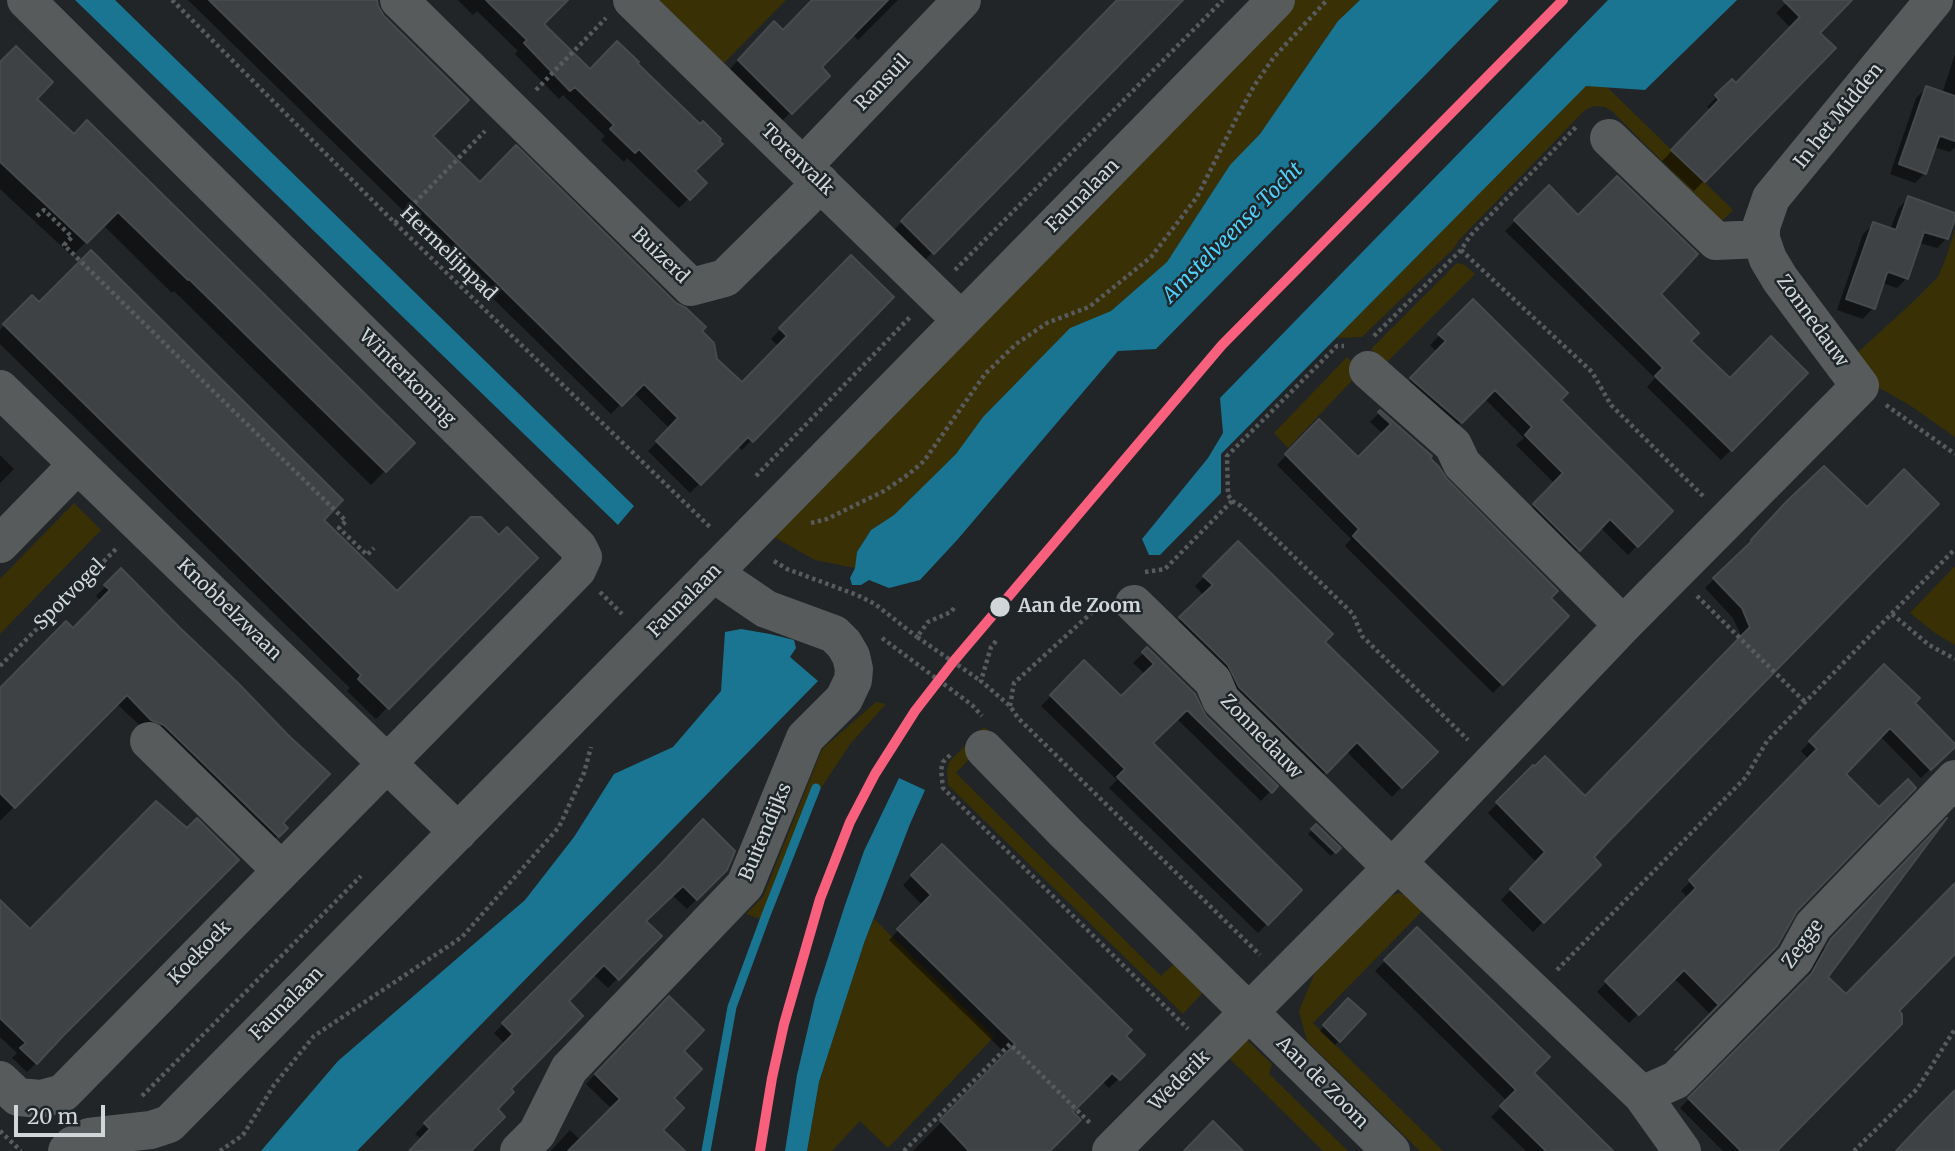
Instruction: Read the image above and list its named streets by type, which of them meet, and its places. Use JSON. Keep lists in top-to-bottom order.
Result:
{
  "streets": {
    "street": [
      "Ransuil",
      "In het Midden",
      "Torenvalk",
      "Faunalaan",
      "Buizerd",
      "Zonnedauw",
      "Winterkoning",
      "Knobbelzwaan",
      "Buitendijks",
      "Zegge",
      "Koekoek",
      "Wederik",
      "Aan de Zoom"
    ],
    "path": ["Hermelijnpad", "Spotvogel"]
  },
  "crossings": [
    ["Ransuil", "Torenvalk"],
    ["Ransuil", "Buizerd"],
    ["In het Midden", "Zonnedauw"],
    ["Torenvalk", "Faunalaan"],
    ["Torenvalk", "Buizerd"],
    ["Faunalaan", "Knobbelzwaan"],
    ["Faunalaan", "Buitendijks"],
    ["Zonnedauw", "Wederik"],
    ["Zonnedauw", "Aan de Zoom"],
    ["Winterkoning", "Knobbelzwaan"],
    ["Winterkoning", "Koekoek"],
    ["Spotvogel", "Knobbelzwaan"],
    ["Knobbelzwaan", "Koekoek"],
    ["Wederik", "Aan de Zoom"]
  ],
  "water": ["Amstelveense Tocht"],
  "places": ["Aan de Zoom"],
  "scale_bar": "20 m"
}
